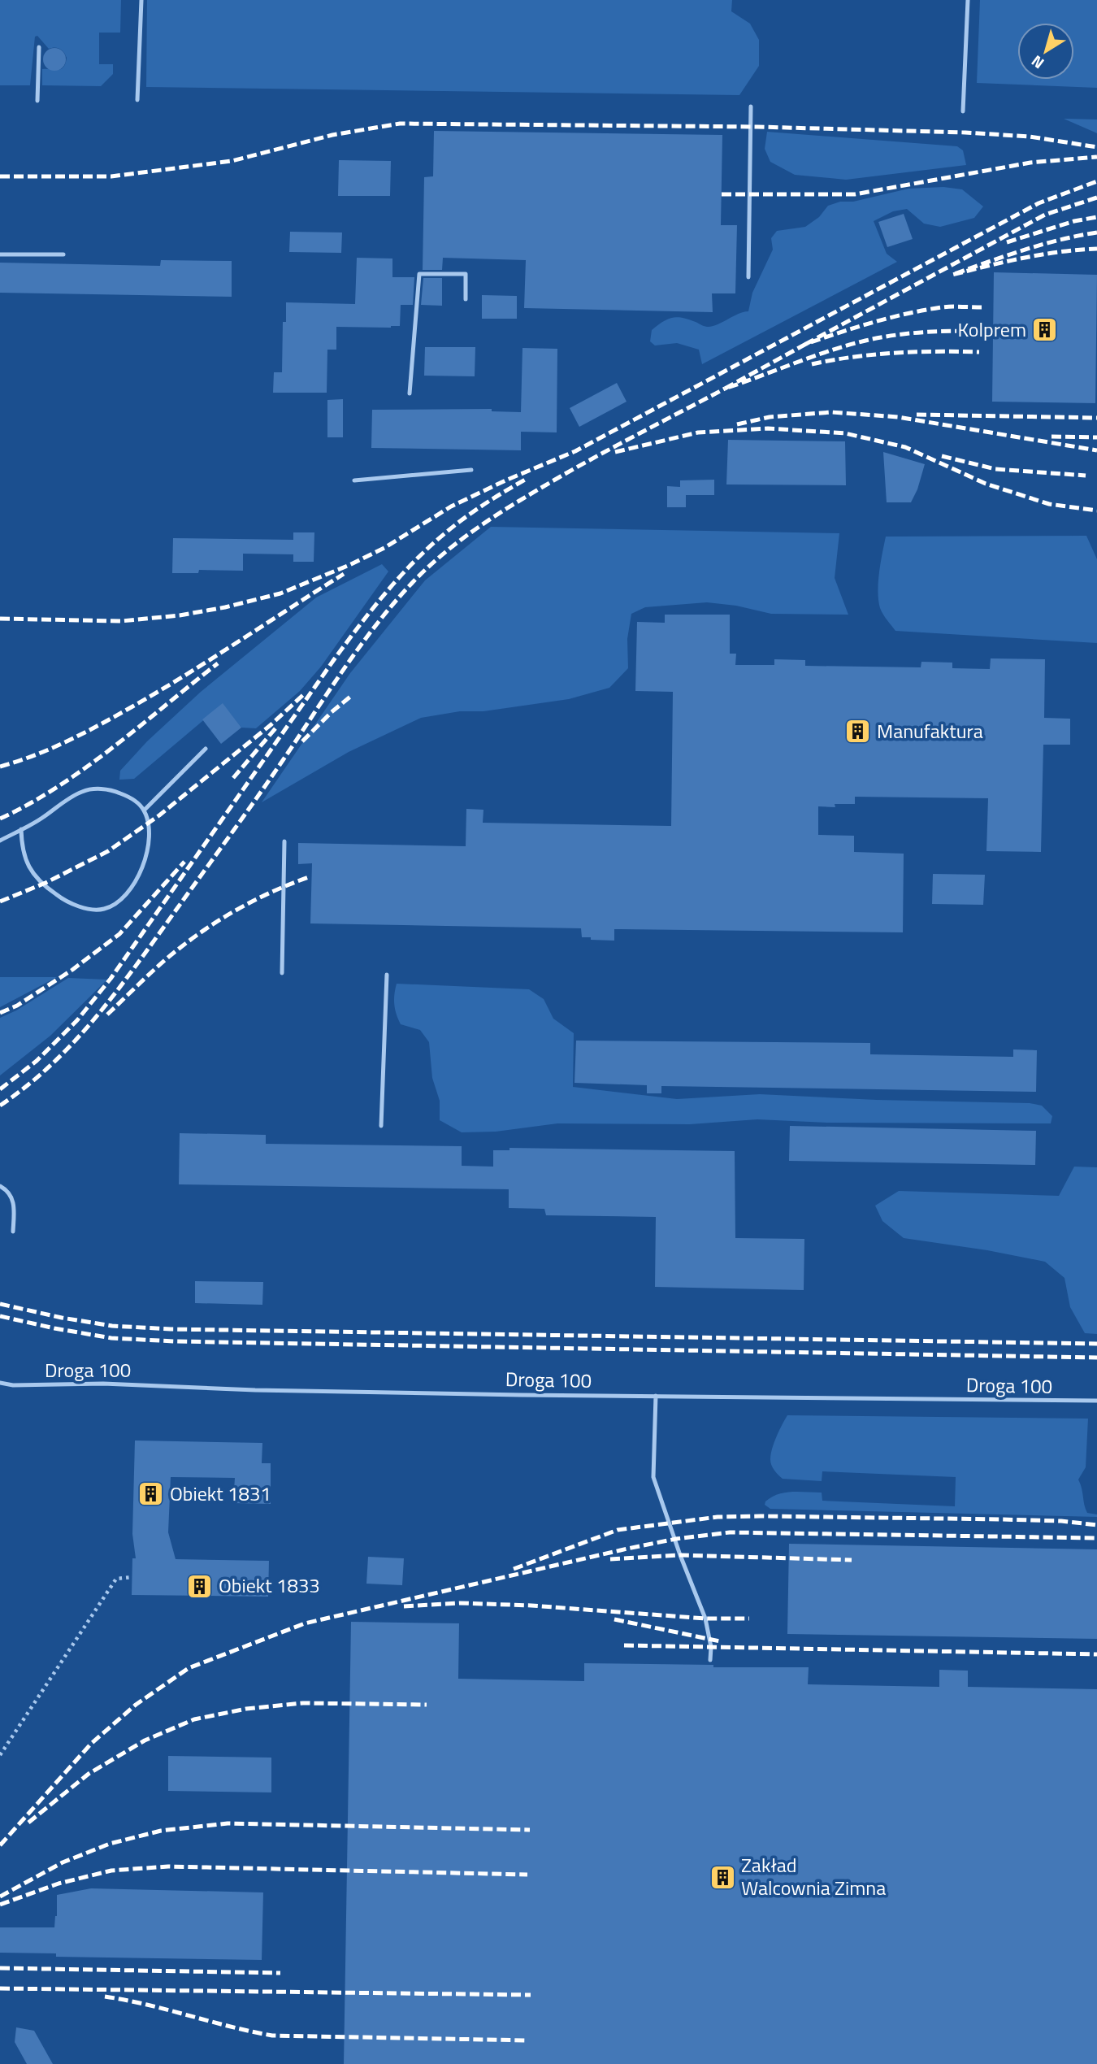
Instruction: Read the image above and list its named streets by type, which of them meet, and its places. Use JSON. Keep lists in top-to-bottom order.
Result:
{
  "streets": {
    "lane": ["Droga 100"]
  },
  "places": {
    "building": [
      "Kolprem",
      "Manufaktura",
      "Obiekt 1831",
      "Obiekt 1833",
      "Zakład Walcownia Zimna"
    ]
  },
  "north": "bottom left"
}
